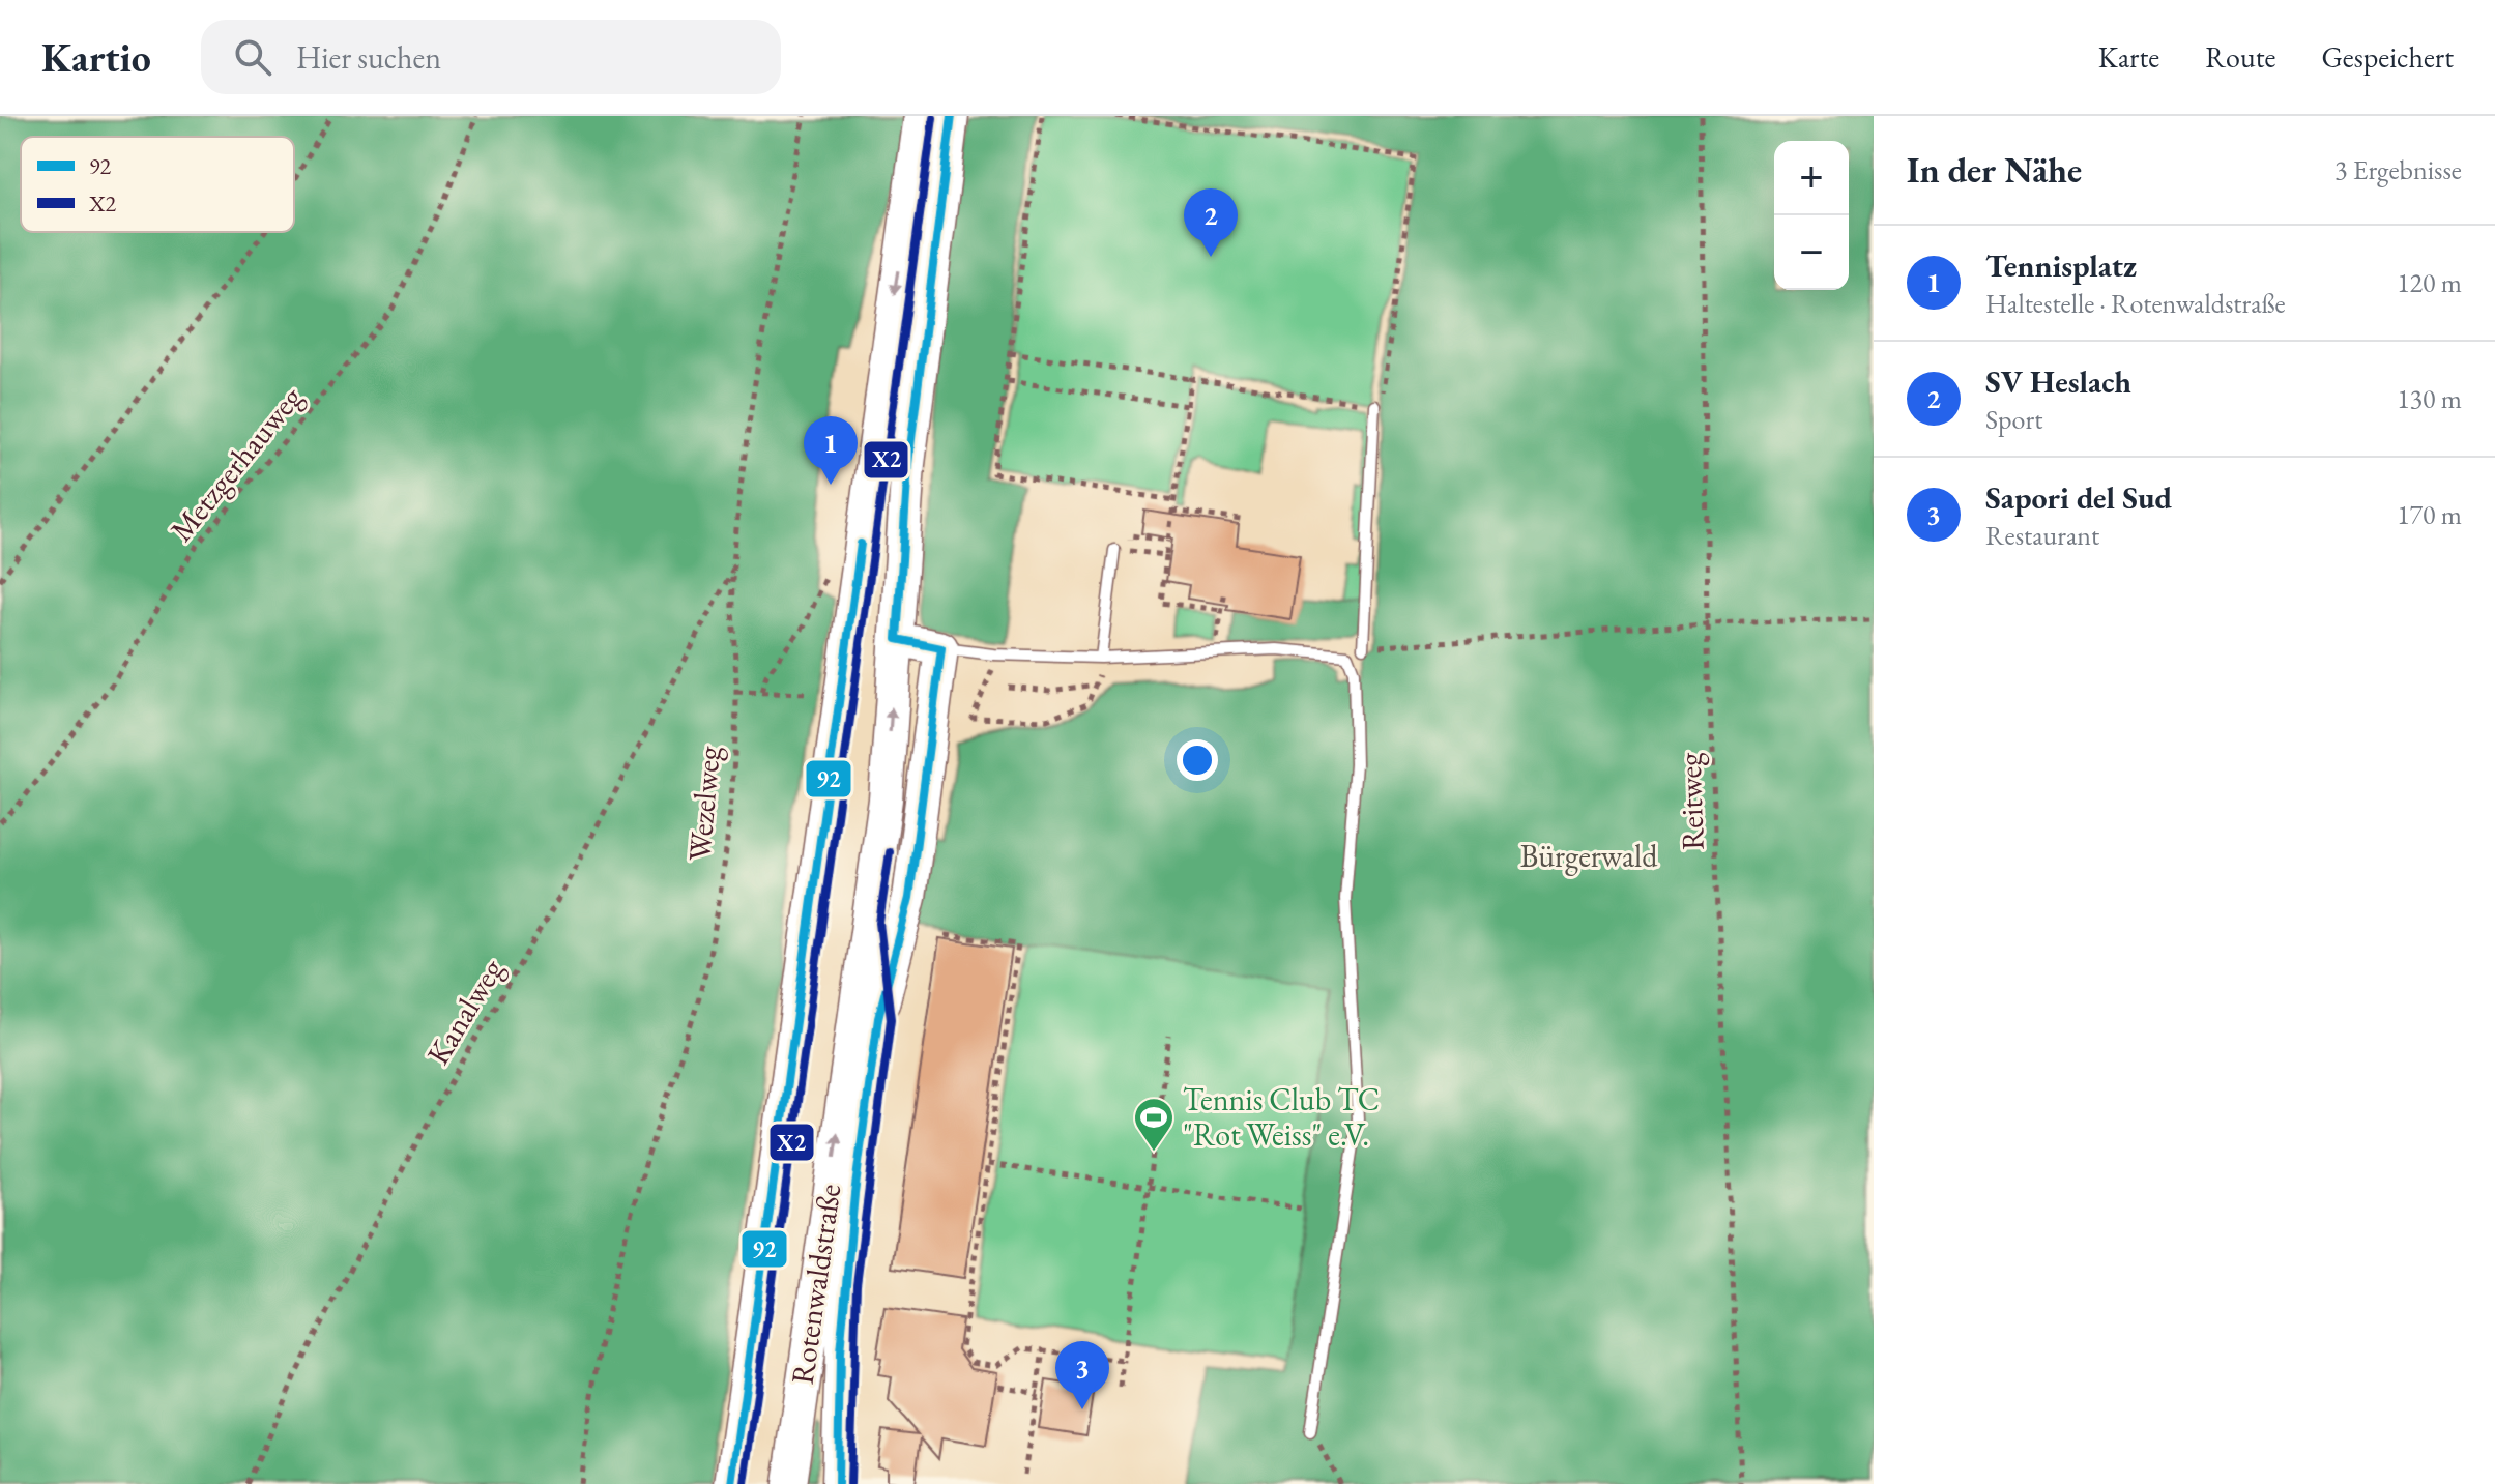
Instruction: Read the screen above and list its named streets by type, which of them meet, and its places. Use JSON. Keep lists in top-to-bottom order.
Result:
{
  "streets": {
    "highway": ["Rotenwaldstraße"],
    "path": [
      "Metzgerhauweg",
      "Reitweg",
      "Wezelweg",
      "Kanalweg"
    ]
  },
  "crossings": [
    ["Wezelweg", "Kanalweg"]
  ],
  "parks": ["Bürgerwald"],
  "places": {
    "sports": ["Tennis Club TC \"Rot Weiss\" e.V."]
  },
  "lines": ["transit line 92", "transit line X2"],
  "legend": ["92", "X2"],
  "page": {
    "header": "Kartio",
    "search": "Hier suchen",
    "nav": ["Karte", "Route", "Gespeichert"],
    "heading": ["In der Nähe", "3 Ergebnisse"],
    "map_buttons": ["+", "−"],
    "pins": ["2", "1", "3"],
    "list": [
      {
        "mark": "1",
        "name": "Tennisplatz",
        "note": "Haltestelle · Rotenwaldstraße",
        "value": "120 m"
      },
      {
        "mark": "2",
        "name": "SV Heslach",
        "note": "Sport",
        "value": "130 m"
      },
      {
        "mark": "3",
        "name": "Sapori del Sud",
        "note": "Restaurant",
        "value": "170 m"
      }
    ]
  }
}
